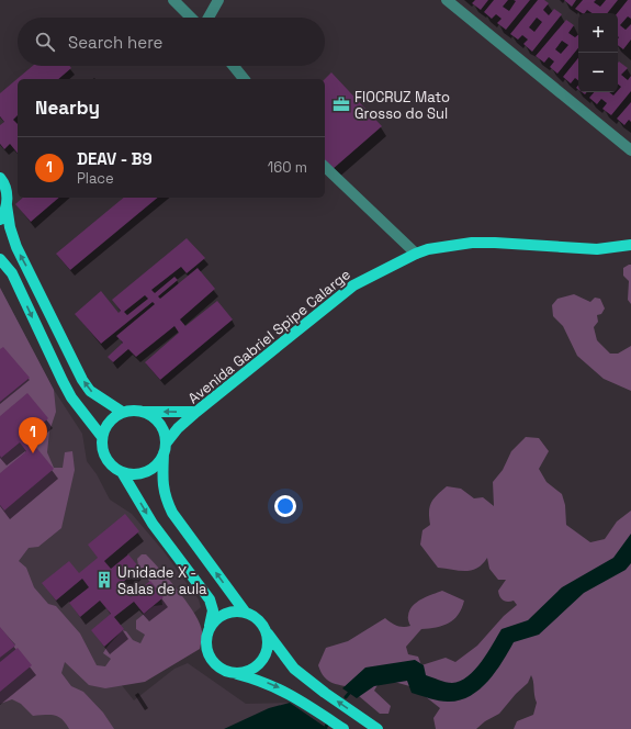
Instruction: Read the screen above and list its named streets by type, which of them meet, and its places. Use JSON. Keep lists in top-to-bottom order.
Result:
{
  "streets": {
    "main road": ["Avenida Gabriel Spipe Calarge"]
  },
  "places": {
    "office": ["FIOCRUZ Mato Grosso do Sul"],
    "building": ["Unidade X - Salas de aula"]
  },
  "page": {
    "map_buttons": ["+", "−"],
    "search": "Search here",
    "heading": "Nearby",
    "list": [
      {
        "mark": "1",
        "name": "DEAV - B9",
        "note": "Place",
        "value": "160 m"
      }
    ],
    "pins": "1"
  }
}
